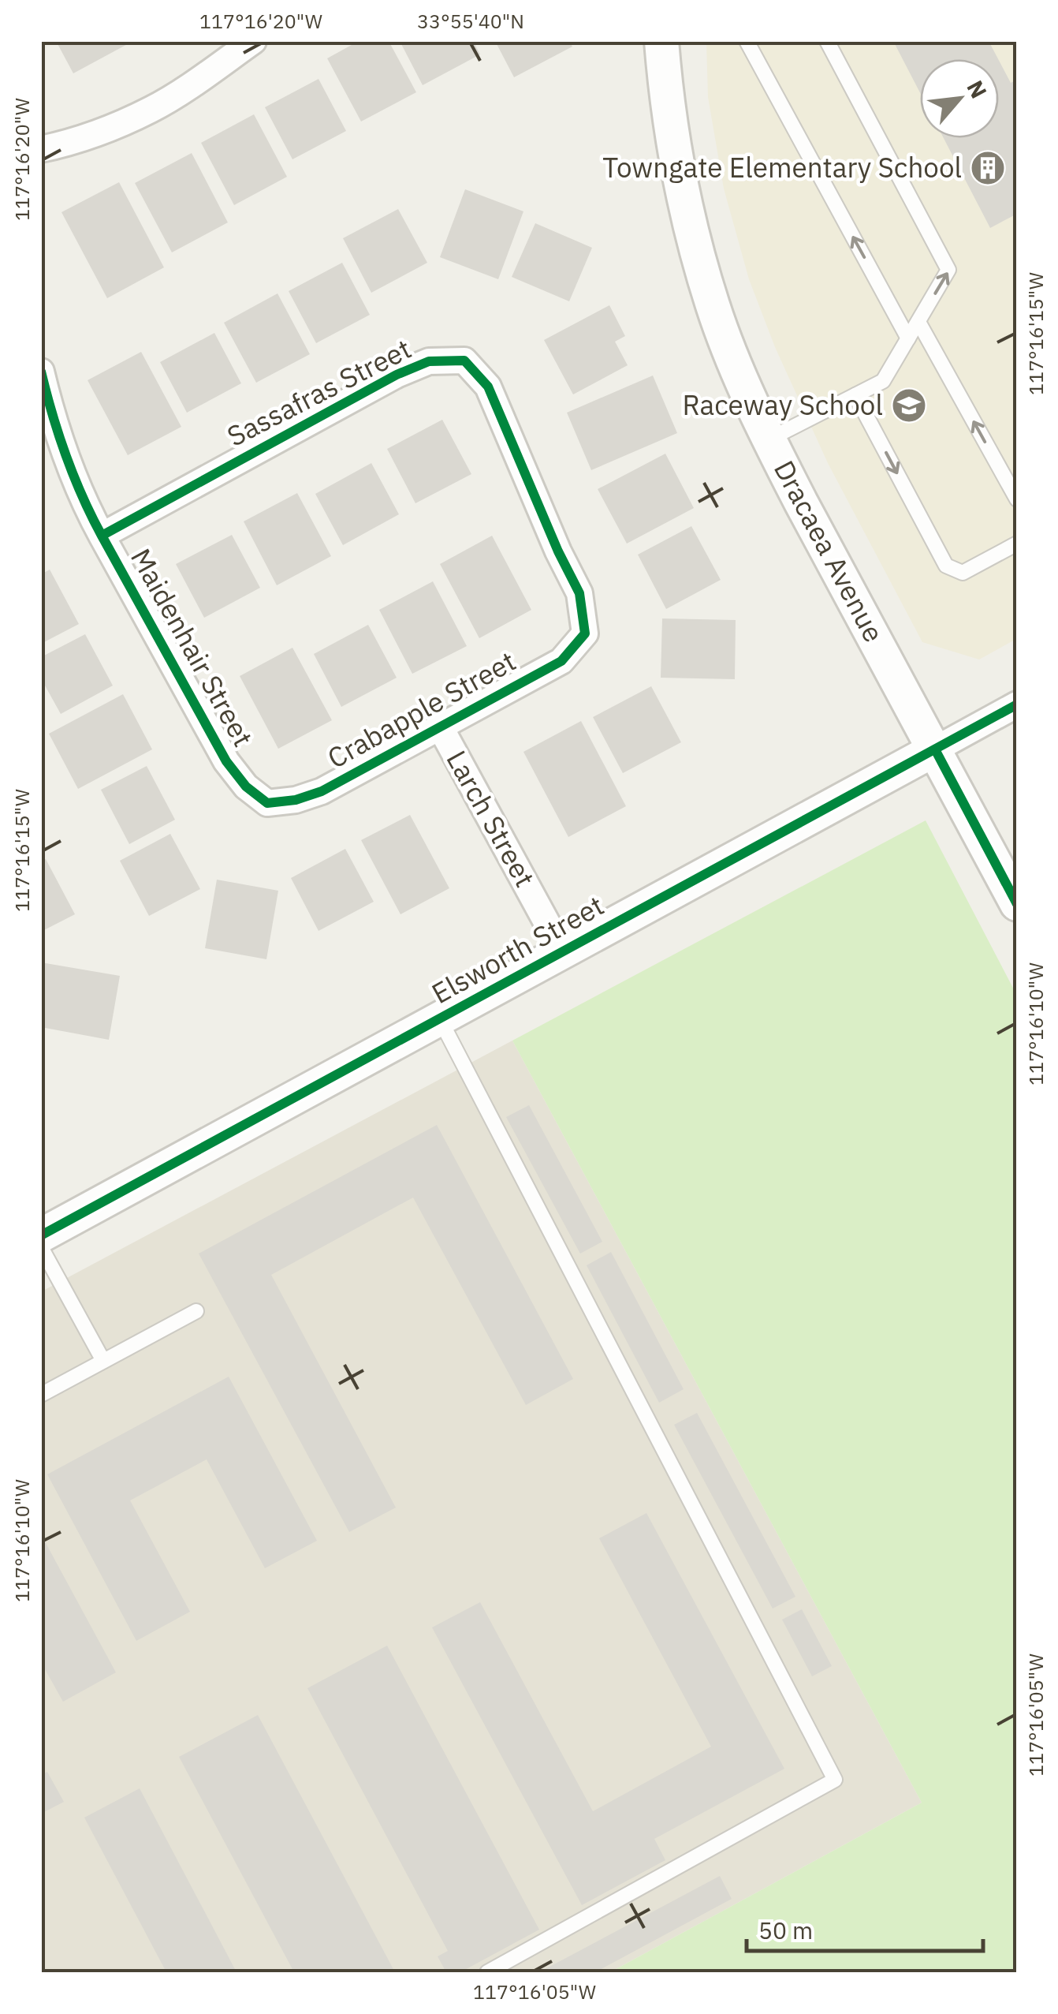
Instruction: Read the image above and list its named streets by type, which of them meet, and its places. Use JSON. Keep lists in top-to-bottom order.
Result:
{
  "streets": {
    "street": [
      "Sassafras Street",
      "Dracaea Avenue",
      "Maidenhair Street",
      "Crabapple Street",
      "Larch Street",
      "Elsworth Street"
    ]
  },
  "crossings": [
    ["Sassafras Street", "Maidenhair Street"],
    ["Sassafras Street", "Crabapple Street"],
    ["Dracaea Avenue", "Elsworth Street"],
    ["Maidenhair Street", "Crabapple Street"],
    ["Crabapple Street", "Larch Street"],
    ["Larch Street", "Elsworth Street"]
  ],
  "places": {
    "building": ["Towngate Elementary School"],
    "school or university": ["Raceway School"]
  },
  "scale_bar": "50 m",
  "north": "top right",
  "coordinates": [
    "117°16'20\"W",
    "33°55'40\"N",
    "117°16'15\"W",
    "117°16'10\"W",
    "117°16'05\"W"
  ]
}
